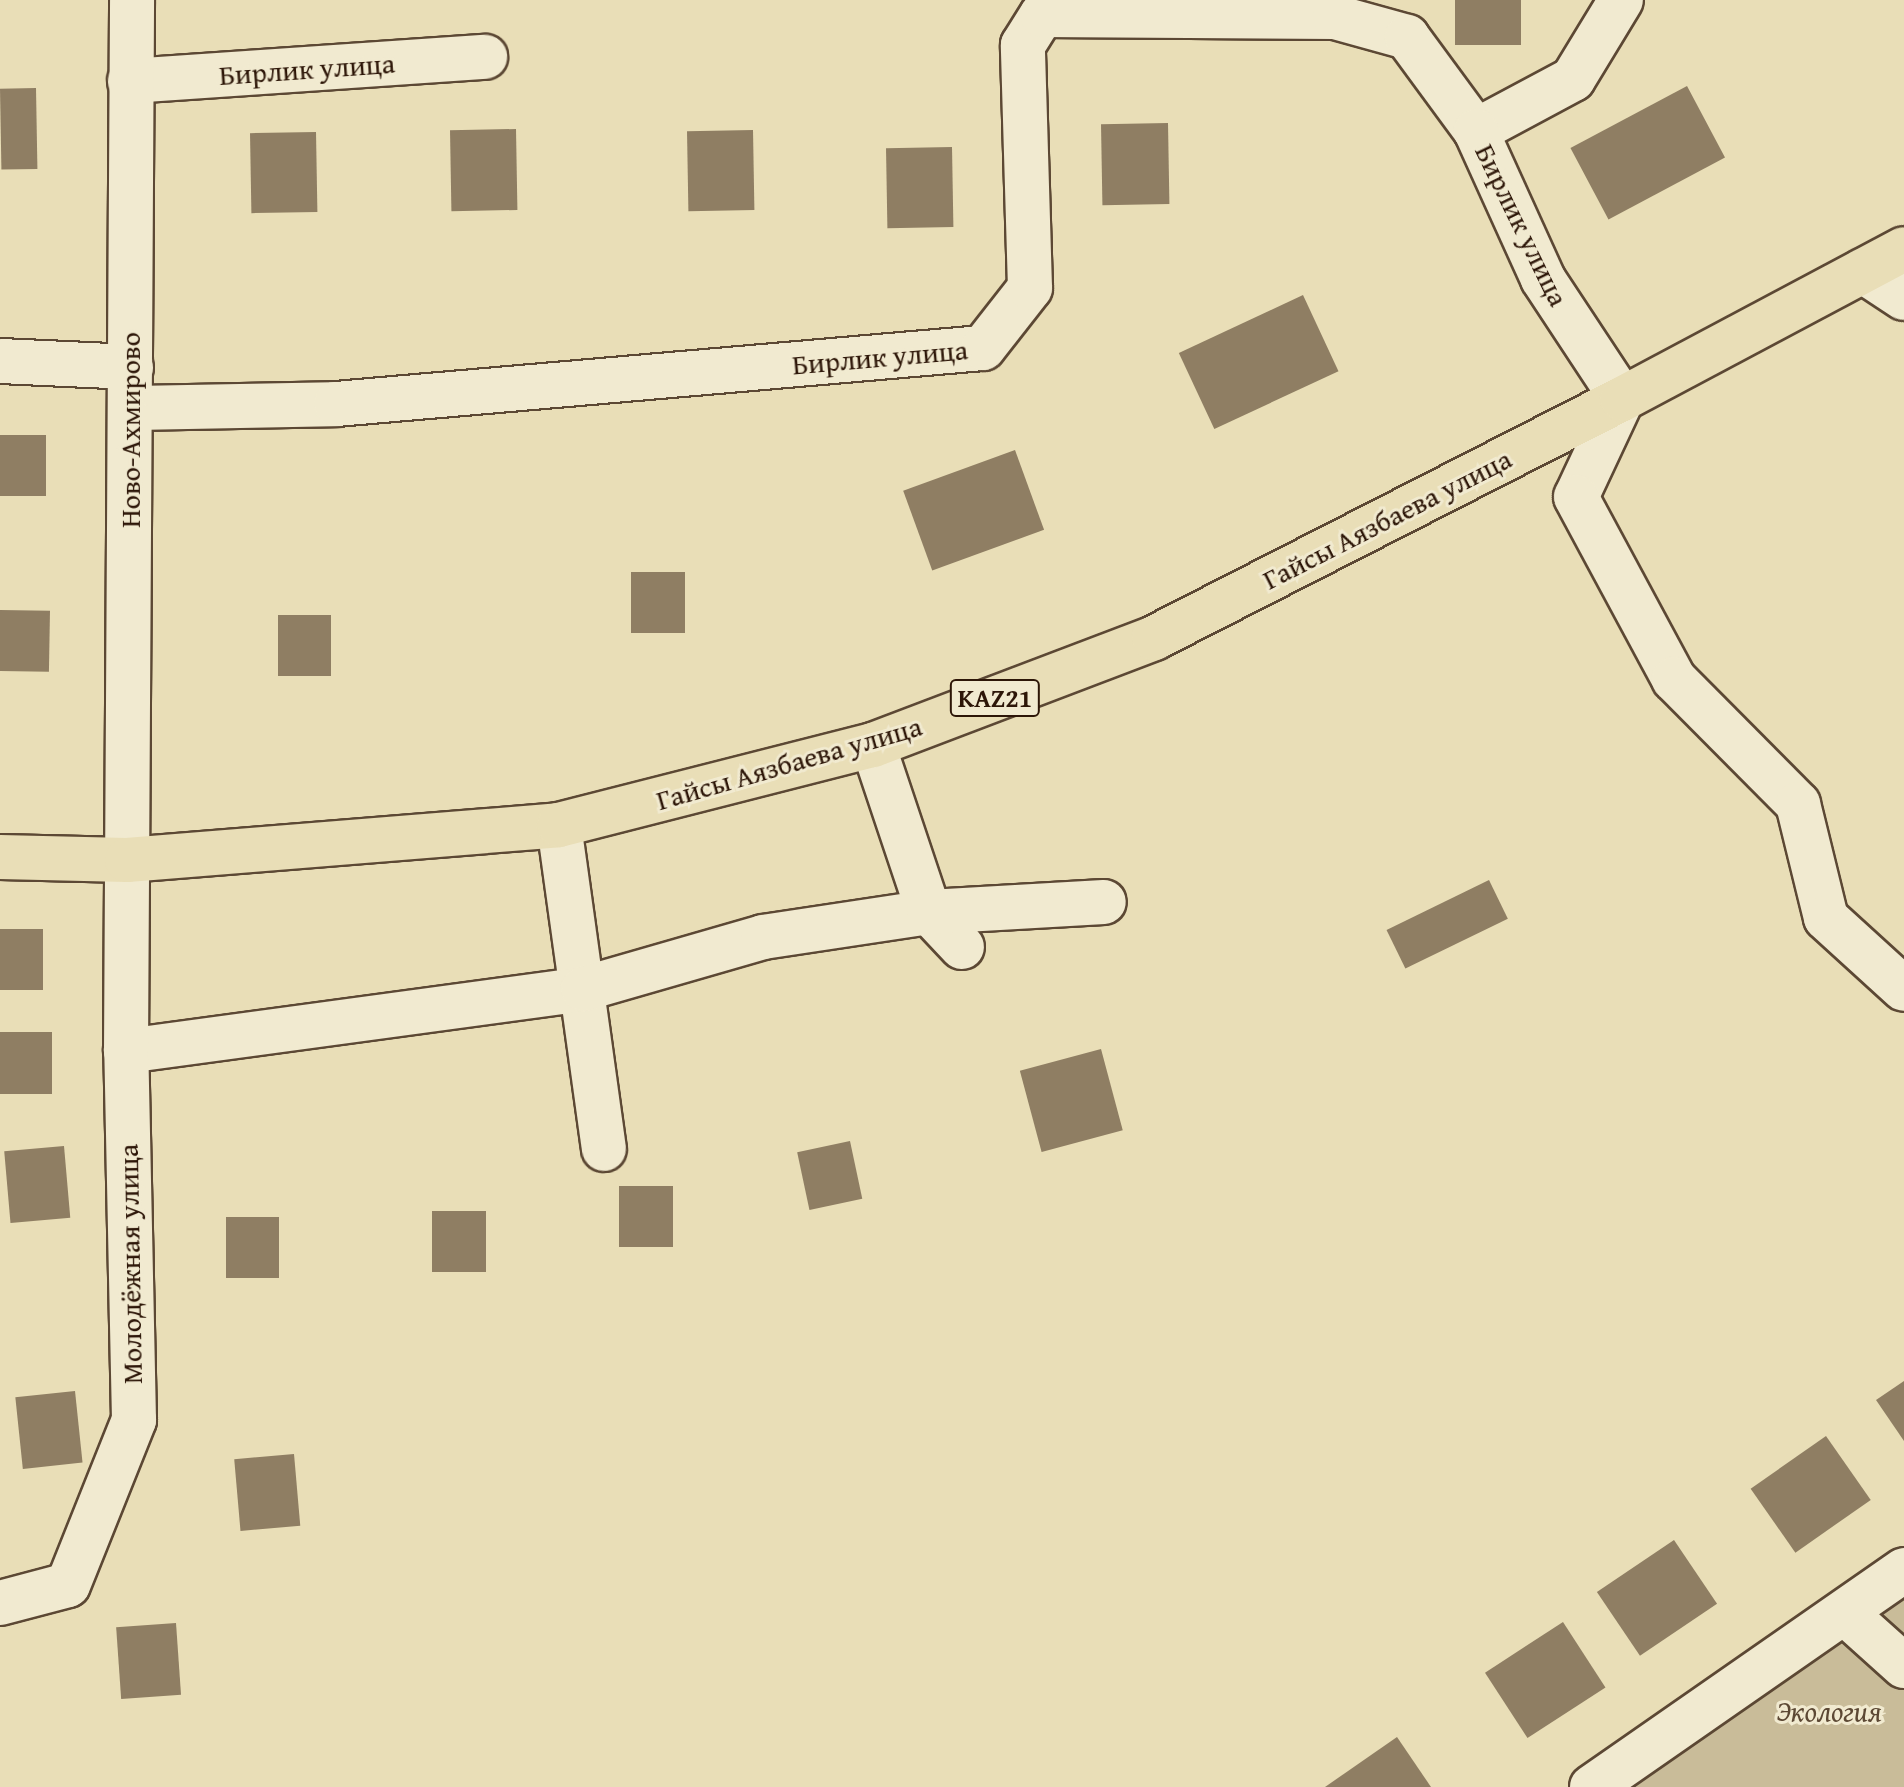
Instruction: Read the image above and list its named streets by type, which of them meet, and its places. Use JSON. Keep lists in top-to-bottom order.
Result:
{
  "streets": {
    "highway": ["Гайсы Аязбаева улица", "KAZ21"],
    "street": ["Бирлик улица", "Ново-Ахмирово", "Молодёжная улица"]
  },
  "crossings": [
    ["Бирлик улица", "Ново-Ахмирово"],
    ["Бирлик улица", "Гайсы Аязбаева улица"],
    ["Ново-Ахмирово", "Гайсы Аязбаева улица"],
    ["Ново-Ахмирово", "Молодёжная улица"],
    ["Гайсы Аязбаева улица", "Молодёжная улица"]
  ],
  "parks": ["Экология"]
}
